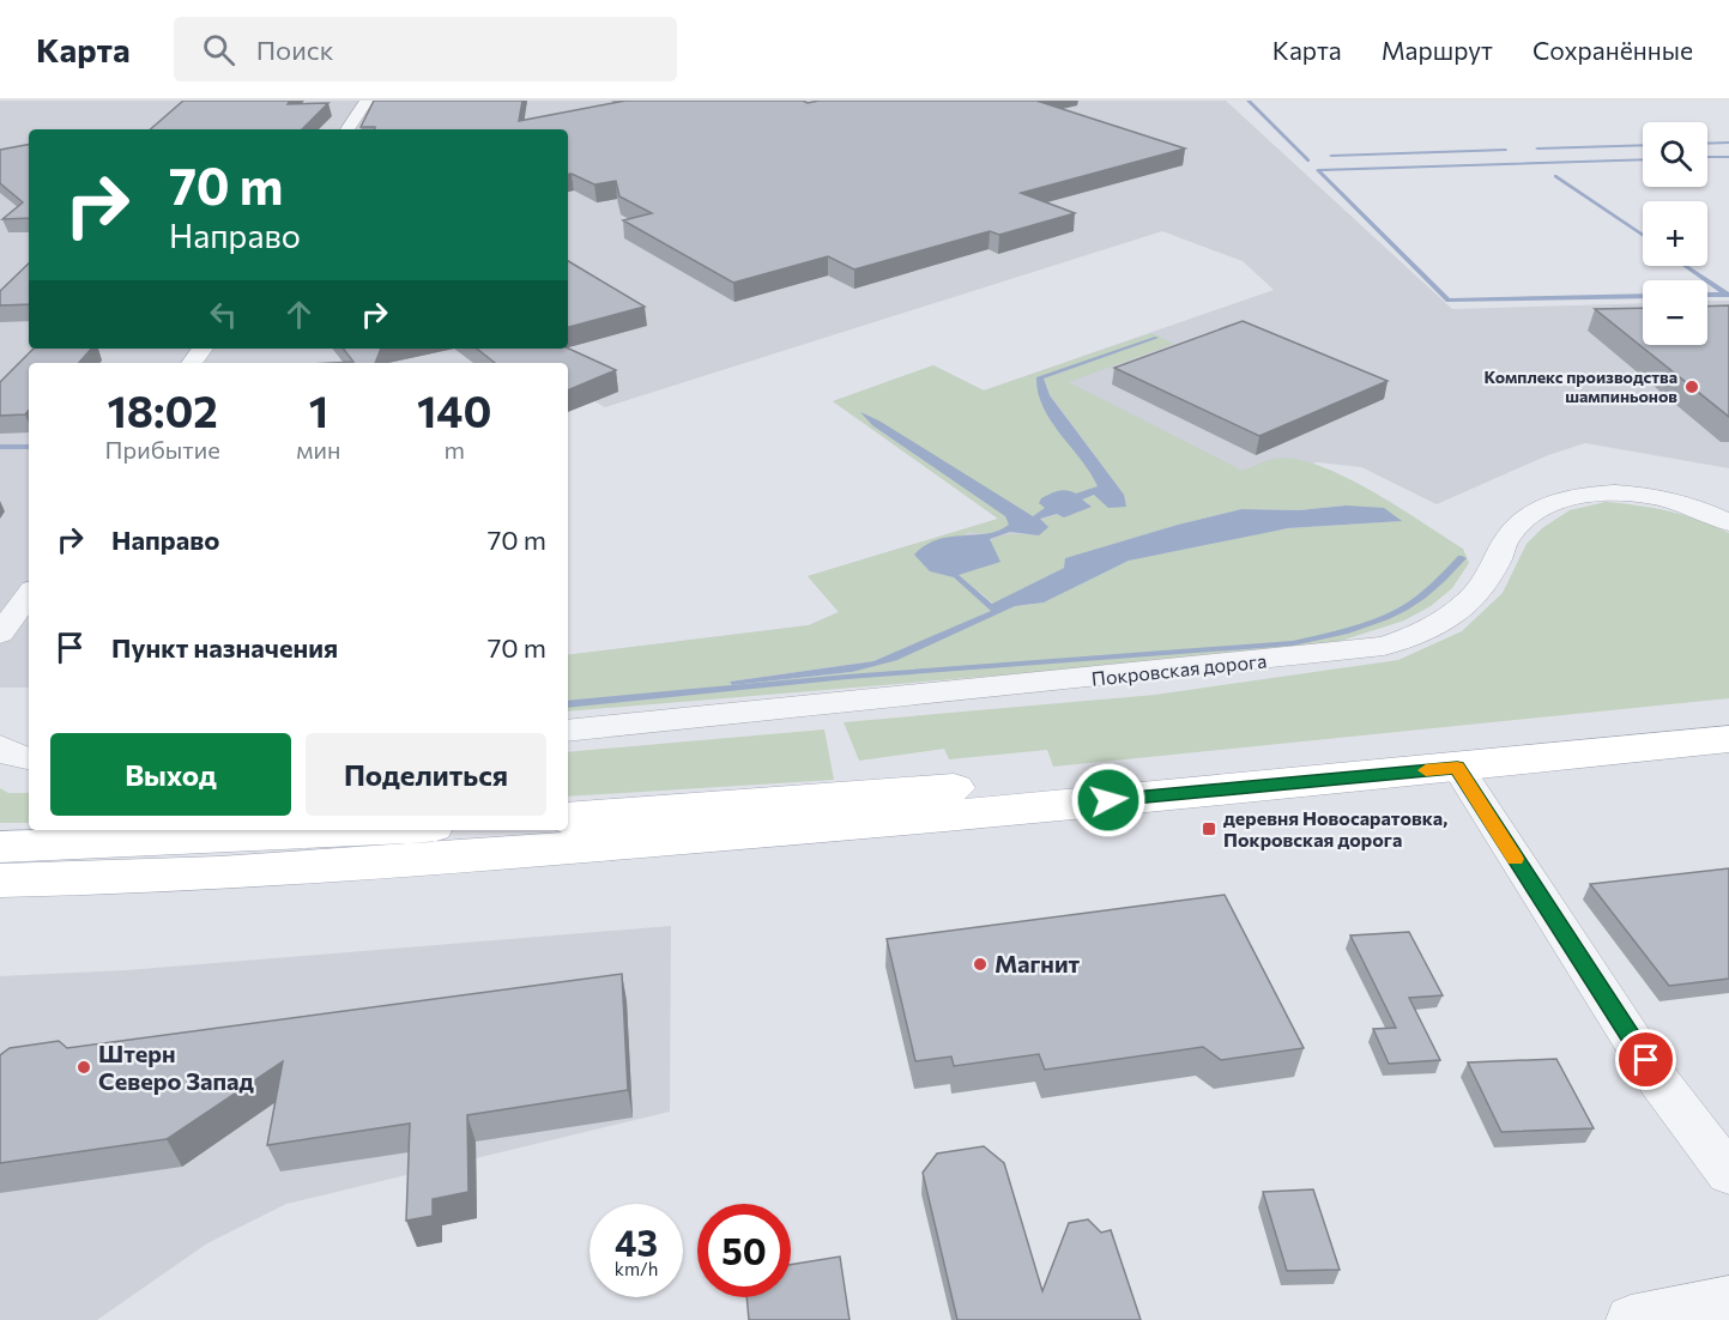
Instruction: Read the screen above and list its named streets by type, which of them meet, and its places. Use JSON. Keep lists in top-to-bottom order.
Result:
{
  "streets": {
    "street": ["Покровская дорога"]
  },
  "places": {
    "other": ["Комплекс производства шампиньонов", "Магнит", "Штерн Северо Запад"],
    "transit": ["деревня Новосаратовка, Покровская дорога"]
  },
  "page": {
    "header": "Карта",
    "search": "Поиск",
    "nav": ["Карта", "Маршрут", "Сохранённые"],
    "map_buttons": ["+", "−"],
    "turn": ["70 m", "Направо"],
    "eta": [
      "18:02",
      "Прибытие",
      "1",
      "мин",
      "140",
      "m"
    ],
    "list": [
      {
        "name": "Направо",
        "value": "70 m"
      },
      {
        "name": "Пункт назначения",
        "value": "70 m"
      }
    ],
    "buttons": ["Выход", "Поделиться"],
    "speed": "43 km/h",
    "limit": "50"
  }
}
